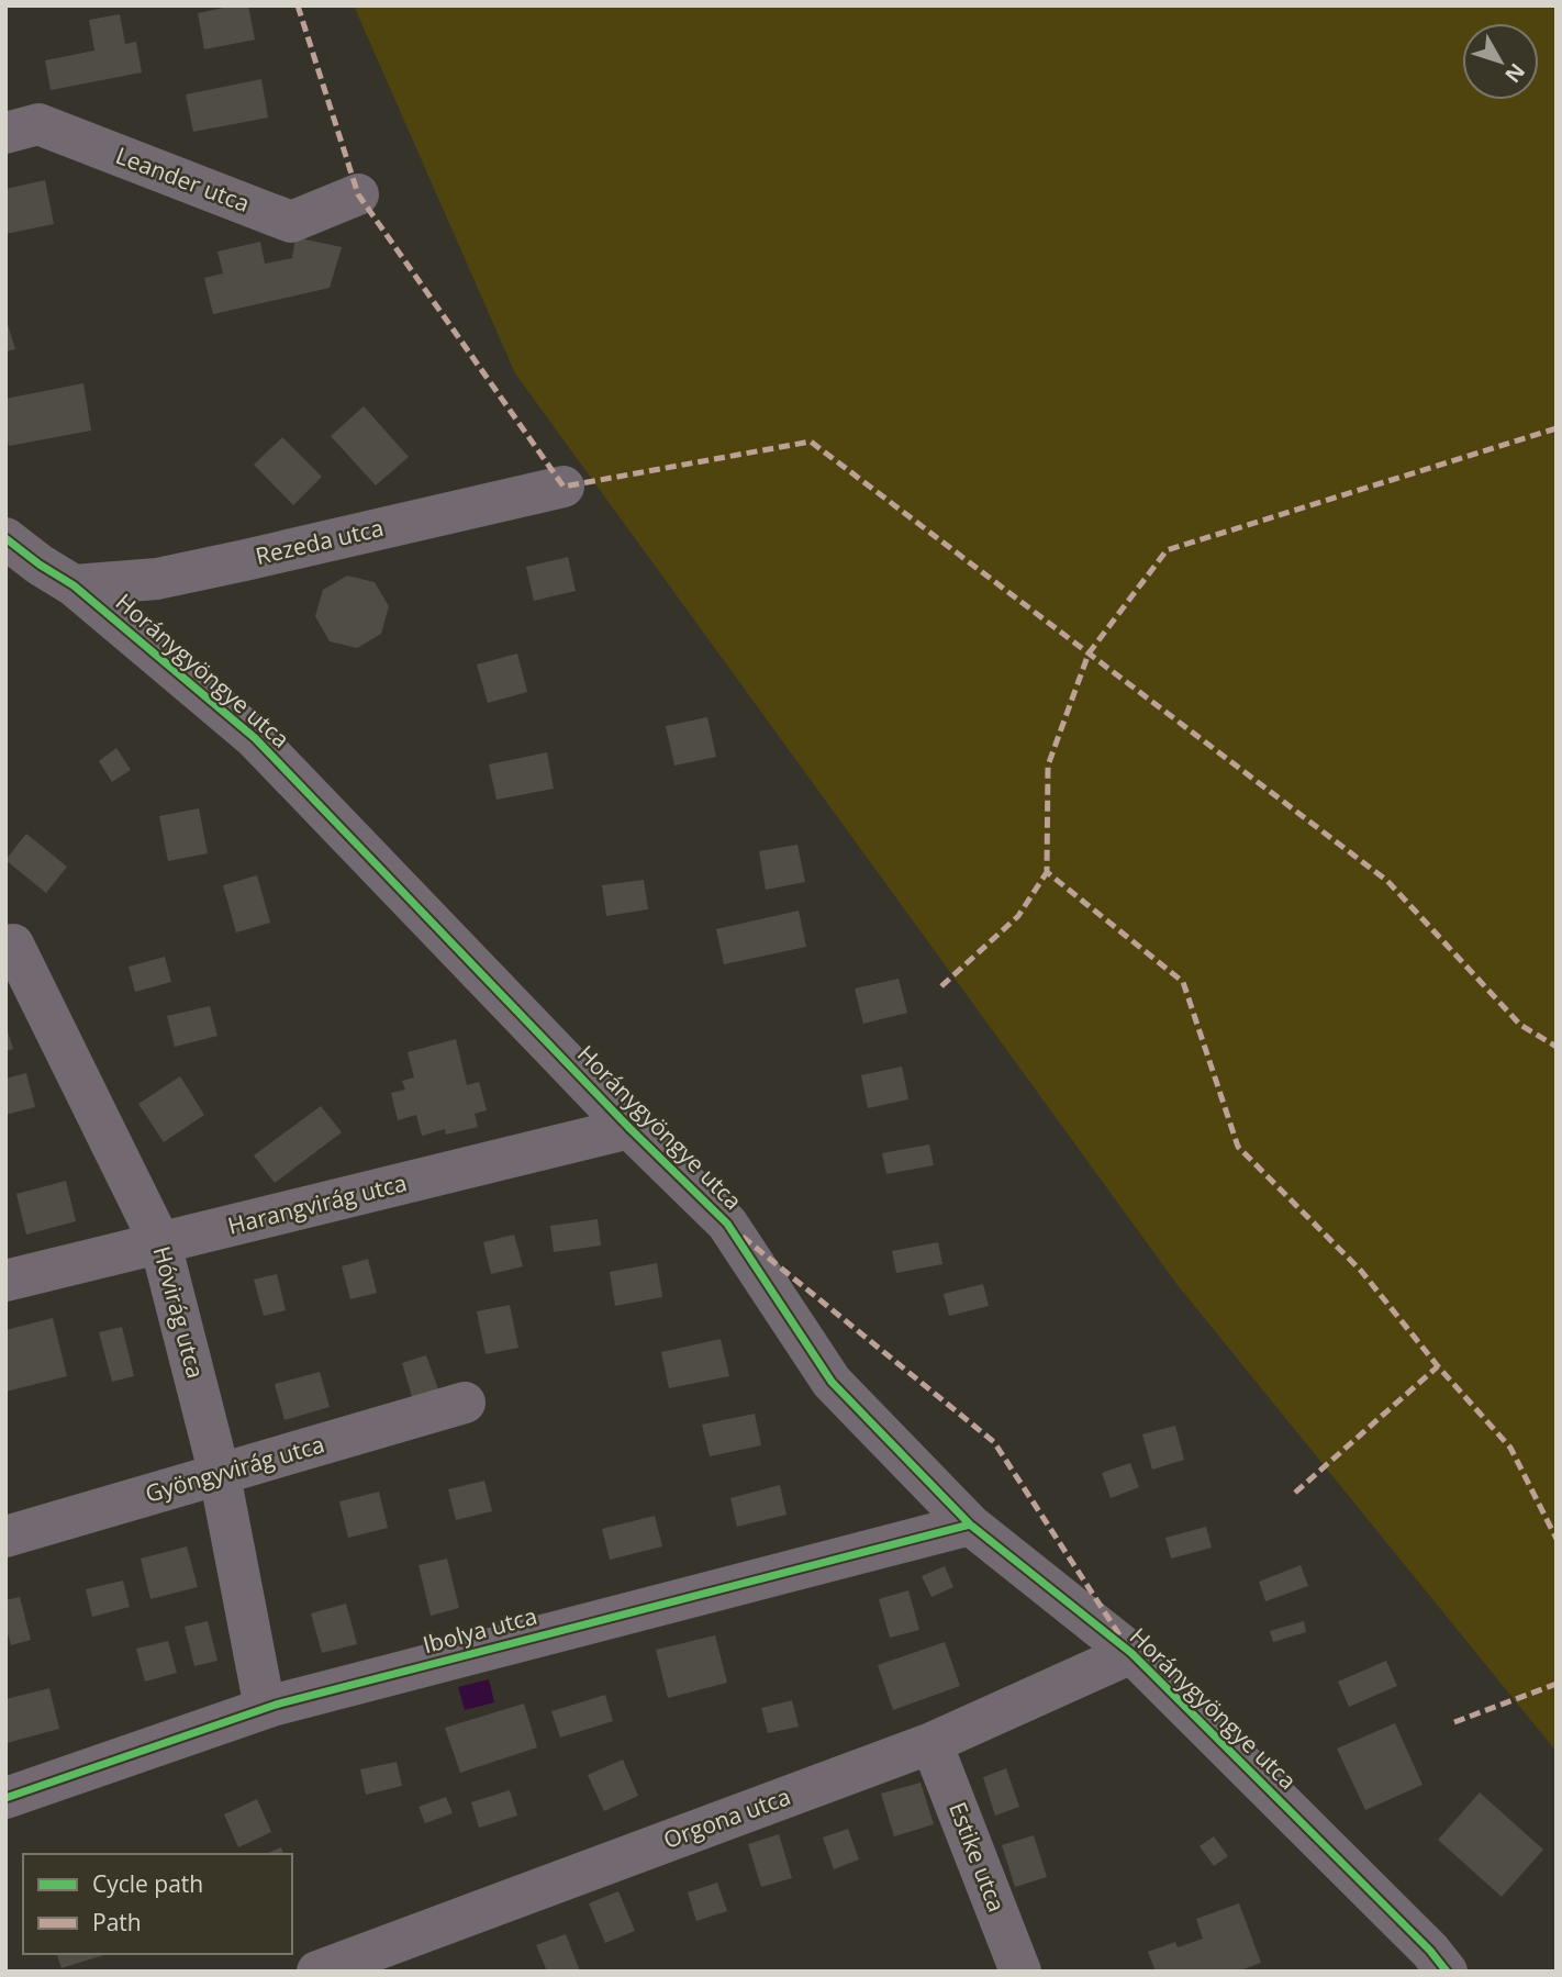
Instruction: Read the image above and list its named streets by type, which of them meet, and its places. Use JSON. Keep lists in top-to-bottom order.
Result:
{
  "streets": {
    "street": [
      "Leander utca",
      "Rezeda utca",
      "Horánygyöngye utca",
      "Harangvirág utca",
      "Hóvirág utca",
      "Gyöngyvirág utca",
      "Ibolya utca",
      "Orgona utca",
      "Estike utca"
    ]
  },
  "crossings": [
    ["Rezeda utca", "Horánygyöngye utca"],
    ["Horánygyöngye utca", "Harangvirág utca"],
    ["Horánygyöngye utca", "Ibolya utca"],
    ["Horánygyöngye utca", "Orgona utca"],
    ["Harangvirág utca", "Hóvirág utca"],
    ["Hóvirág utca", "Gyöngyvirág utca"],
    ["Hóvirág utca", "Ibolya utca"],
    ["Orgona utca", "Estike utca"]
  ],
  "legend": ["Cycle path", "Path"],
  "north": "bottom right"
}
